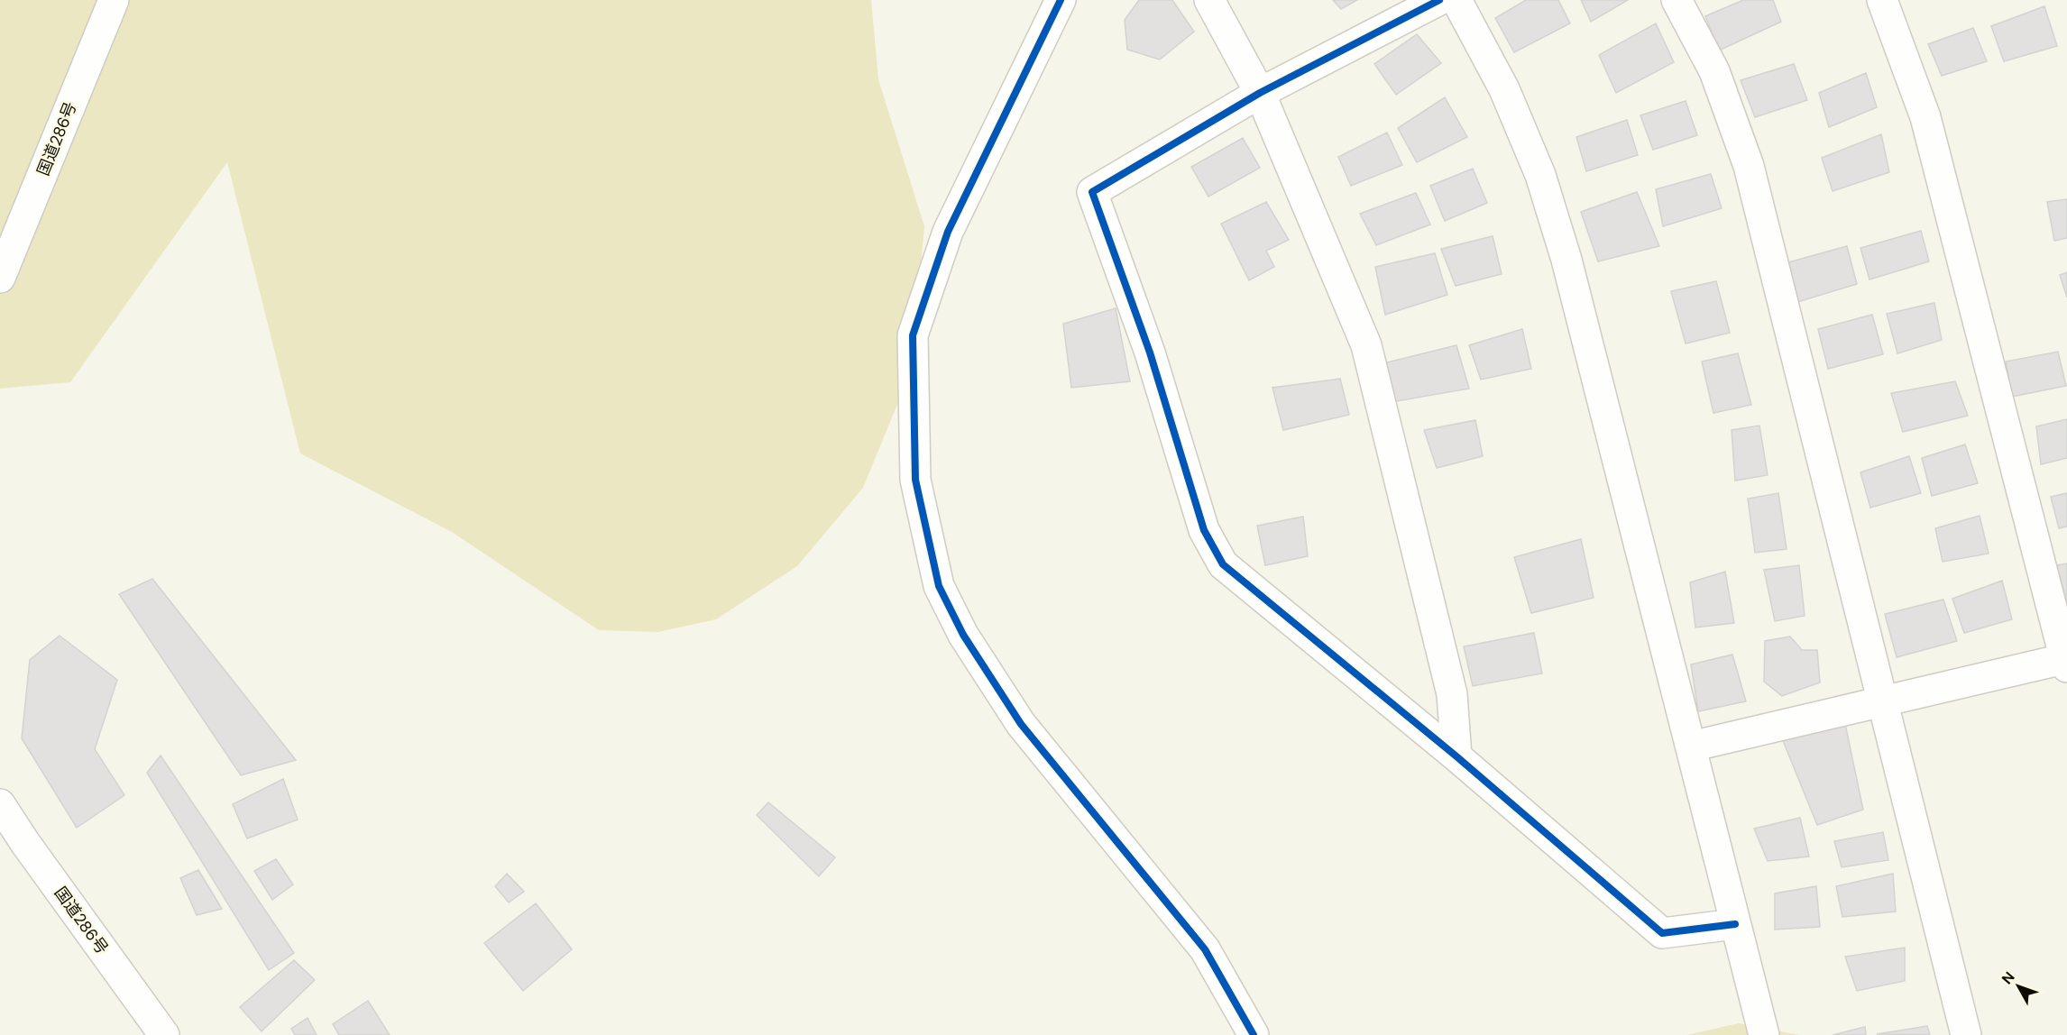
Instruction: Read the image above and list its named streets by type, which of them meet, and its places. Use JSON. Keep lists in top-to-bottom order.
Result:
{
  "streets": {
    "main road": ["国道286号"]
  },
  "north": "top left"
}
